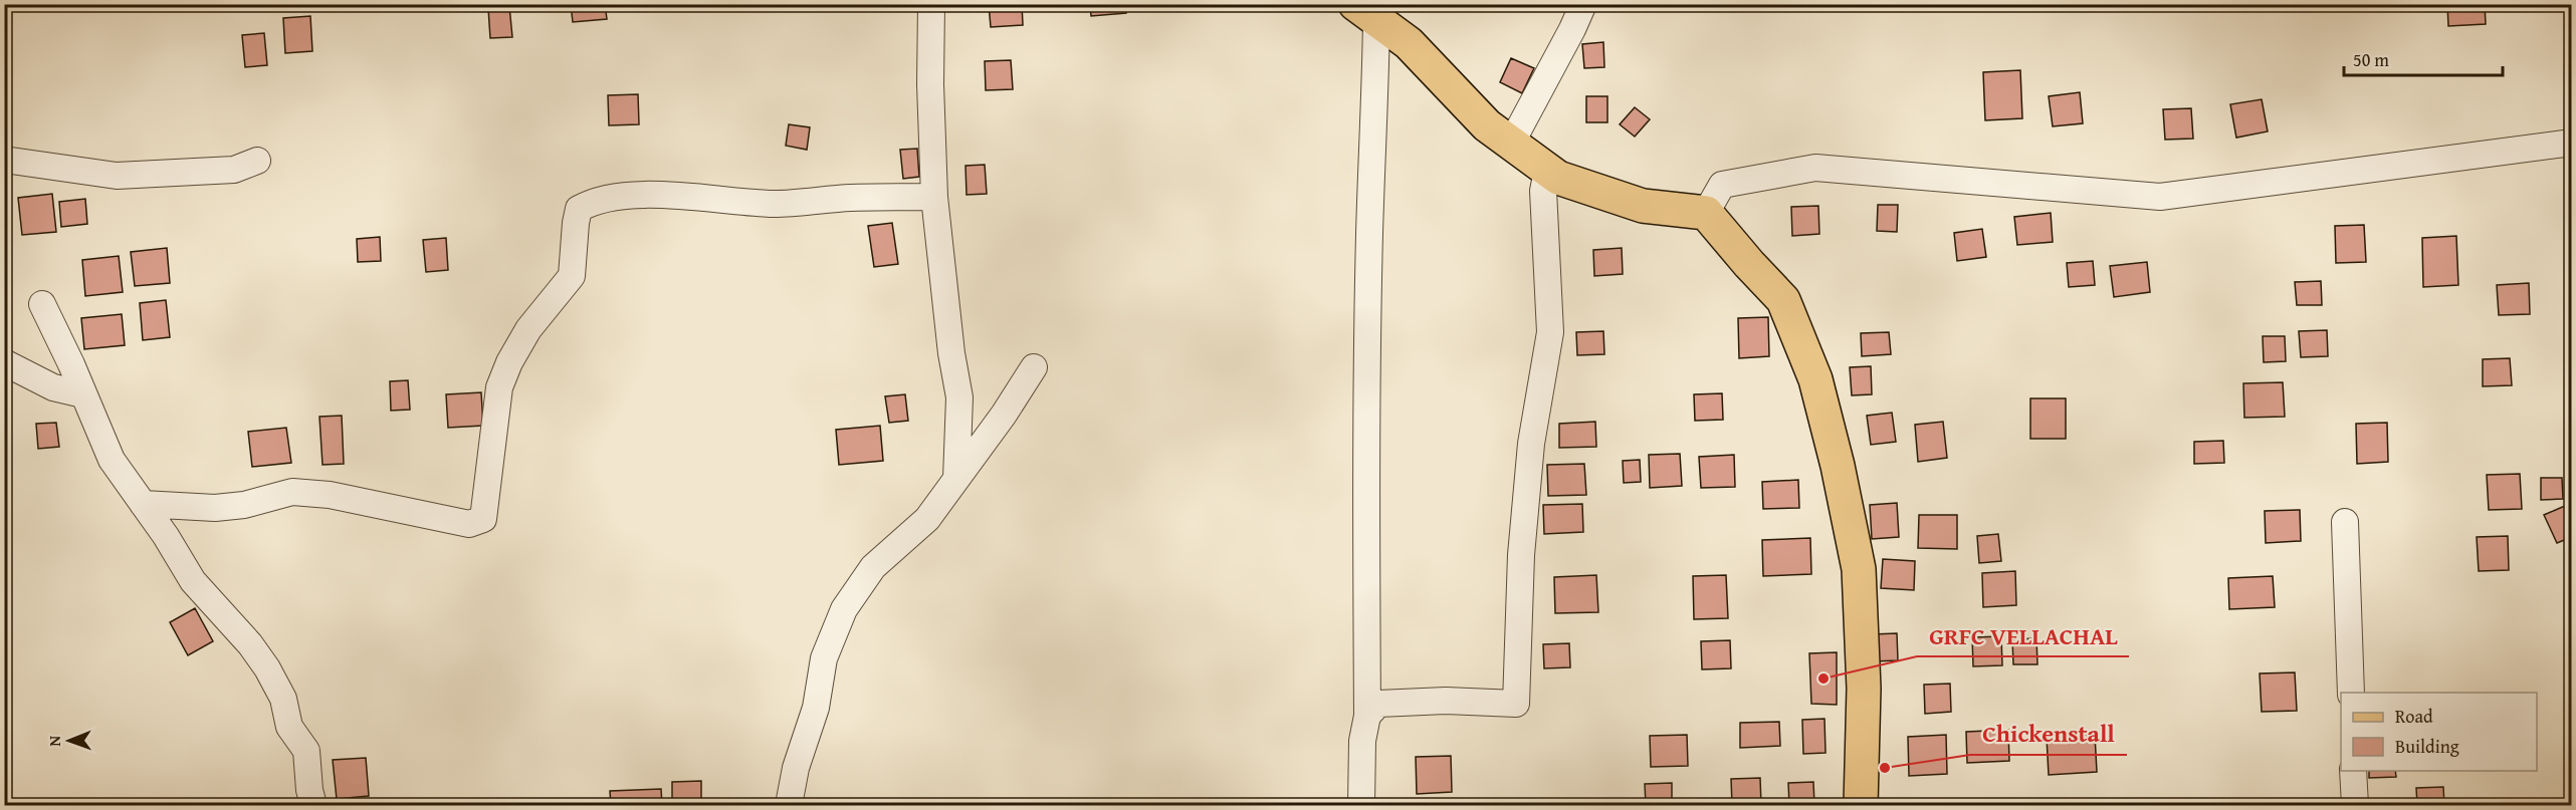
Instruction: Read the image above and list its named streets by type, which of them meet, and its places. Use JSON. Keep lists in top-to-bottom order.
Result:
{
  "places": ["GRFC VELLACHAL", "Chickenstall"],
  "legend": ["Road", "Building"],
  "scale_bar": "50 m",
  "north": "left"
}
